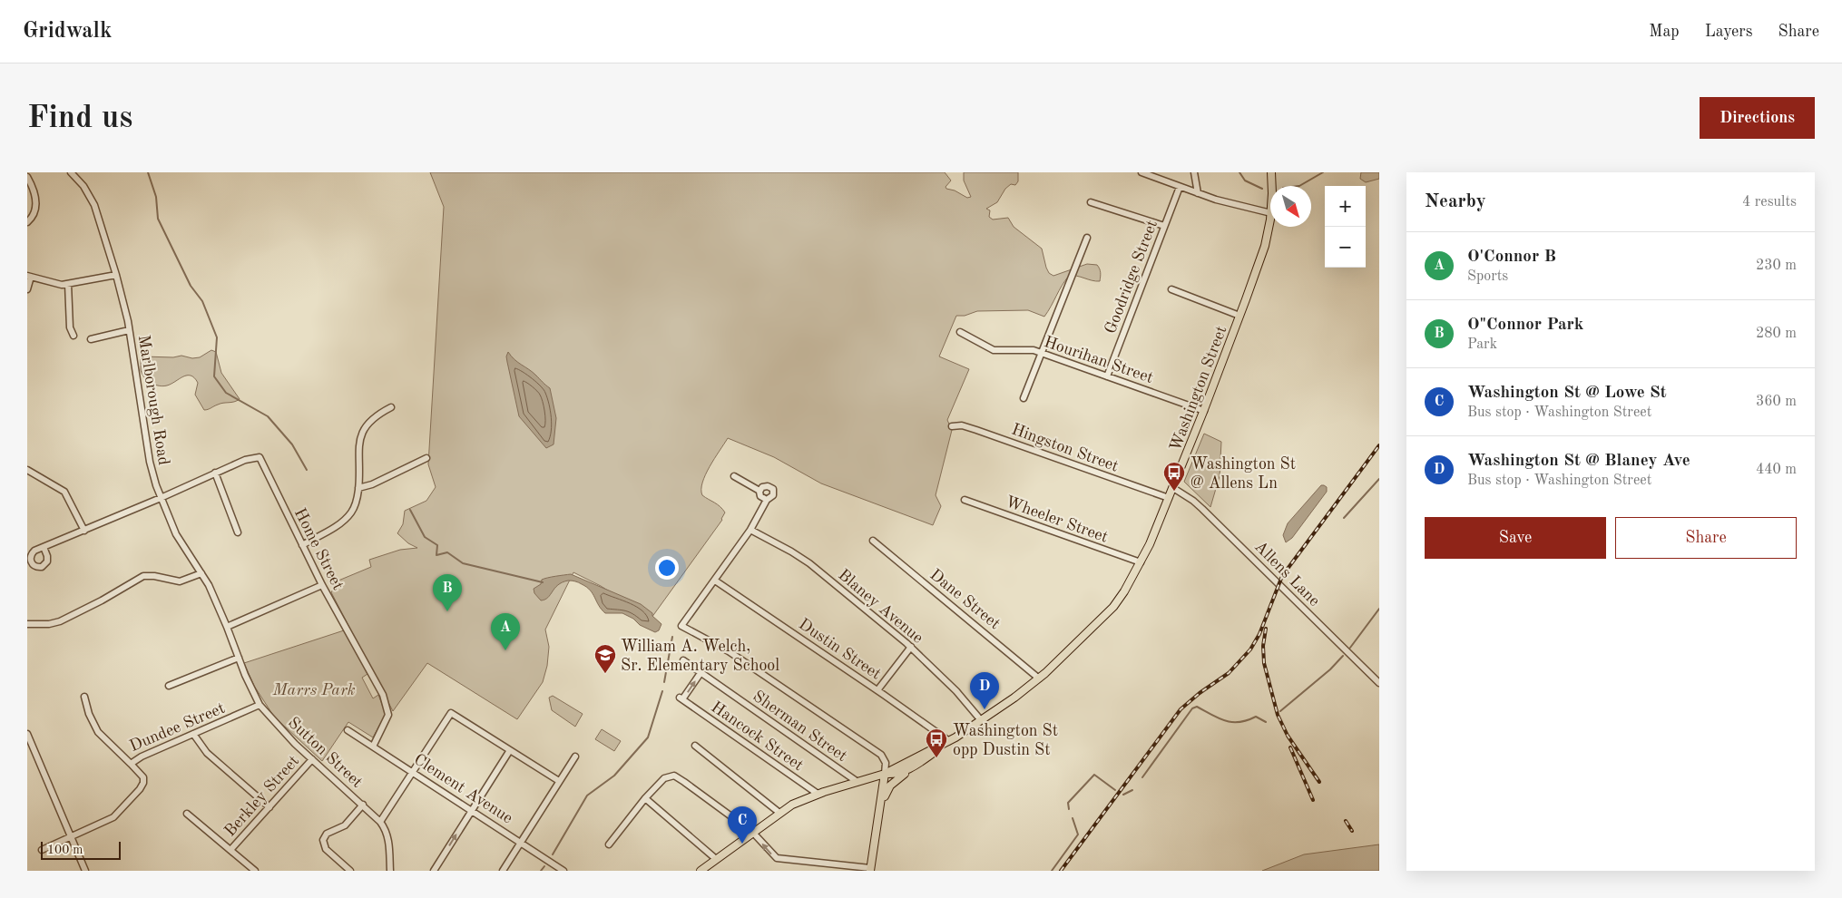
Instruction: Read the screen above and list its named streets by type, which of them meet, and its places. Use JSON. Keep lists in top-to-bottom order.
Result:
{
  "streets": {
    "main road": ["Washington Street"],
    "street": [
      "Goodridge Street",
      "Hourihan Street",
      "Marlborough Road",
      "Hingston Street",
      "Wheeler Street",
      "Home Street",
      "Allens Lane",
      "Dane Street",
      "Blaney Avenue",
      "Dustin Street",
      "Sherman Street",
      "Dundee Street",
      "Hancock Street",
      "Sutton Street",
      "Clement Avenue",
      "Berkley Street"
    ]
  },
  "crossings": [
    ["Goodridge Street", "Hourihan Street"],
    ["Hourihan Street", "Washington Street"],
    ["Washington Street", "Hingston Street"],
    ["Washington Street", "Wheeler Street"],
    ["Washington Street", "Allens Lane"],
    ["Washington Street", "Dane Street"],
    ["Washington Street", "Blaney Avenue"],
    ["Washington Street", "Dustin Street"],
    ["Washington Street", "Sherman Street"],
    ["Washington Street", "Hancock Street"],
    ["Marlborough Road", "Home Street"],
    ["Marlborough Road", "Sutton Street"],
    ["Home Street", "Clement Avenue"],
    ["Sherman Street", "Hancock Street"],
    ["Dundee Street", "Sutton Street"],
    ["Sutton Street", "Berkley Street"]
  ],
  "parks": ["Marrs Park"],
  "places": {
    "bus stop": ["Washington St @ Allens Ln", "Washington St opp Dustin St"],
    "school or university": ["William A. Welch, Sr. Elementary School"]
  },
  "scale_bar": "100 m",
  "north": "bottom right",
  "page": {
    "header": "Gridwalk",
    "nav": ["Map", "Layers", "Share"],
    "buttons": [
      "Directions",
      ["Save", "Share"]
    ],
    "title": "Find us",
    "heading": ["Nearby", "4 results"],
    "map_buttons": ["+", "−"],
    "list": [
      {
        "mark": "A",
        "name": "O'Connor B",
        "note": "Sports",
        "value": "230 m"
      },
      {
        "mark": "B",
        "name": "O\"Connor Park",
        "note": "Park",
        "value": "280 m"
      },
      {
        "mark": "C",
        "name": "Washington St @ Lowe St",
        "note": "Bus stop · Washington Street",
        "value": "360 m"
      },
      {
        "mark": "D",
        "name": "Washington St @ Blaney Ave",
        "note": "Bus stop · Washington Street",
        "value": "440 m"
      }
    ],
    "pins": [
      "B",
      "A",
      "D",
      "C"
    ],
    "scale": "100 m"
  }
}
